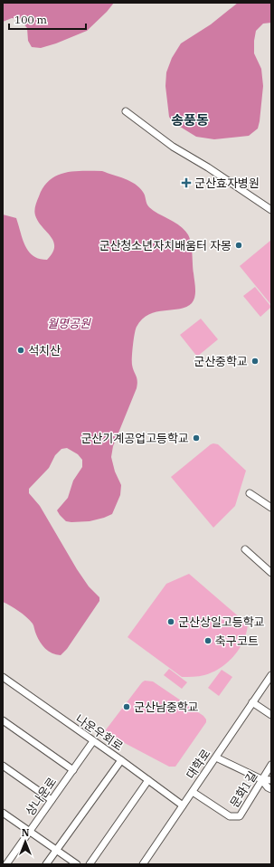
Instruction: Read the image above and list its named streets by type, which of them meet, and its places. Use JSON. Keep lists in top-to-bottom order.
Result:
{
  "streets": {
    "street": [
      "나운우회로",
      "대학로",
      "문화1길",
      "상나운로"
    ]
  },
  "crossings": [
    ["나운우회로", "대학로"],
    ["나운우회로", "상나운로"],
    ["대학로", "문화1길"]
  ],
  "districts": ["송풍동"],
  "parks": ["월명공원"],
  "places": {
    "health": ["군산효자병원"],
    "other": [
      "군산청소년자치배움터 자몽",
      "석치산",
      "군산중학교",
      "군산기계공업고등학교",
      "군산상일고등학교",
      "축구코트",
      "군산남중학교"
    ]
  },
  "scale_bar": "100 m",
  "north": "top"
}
